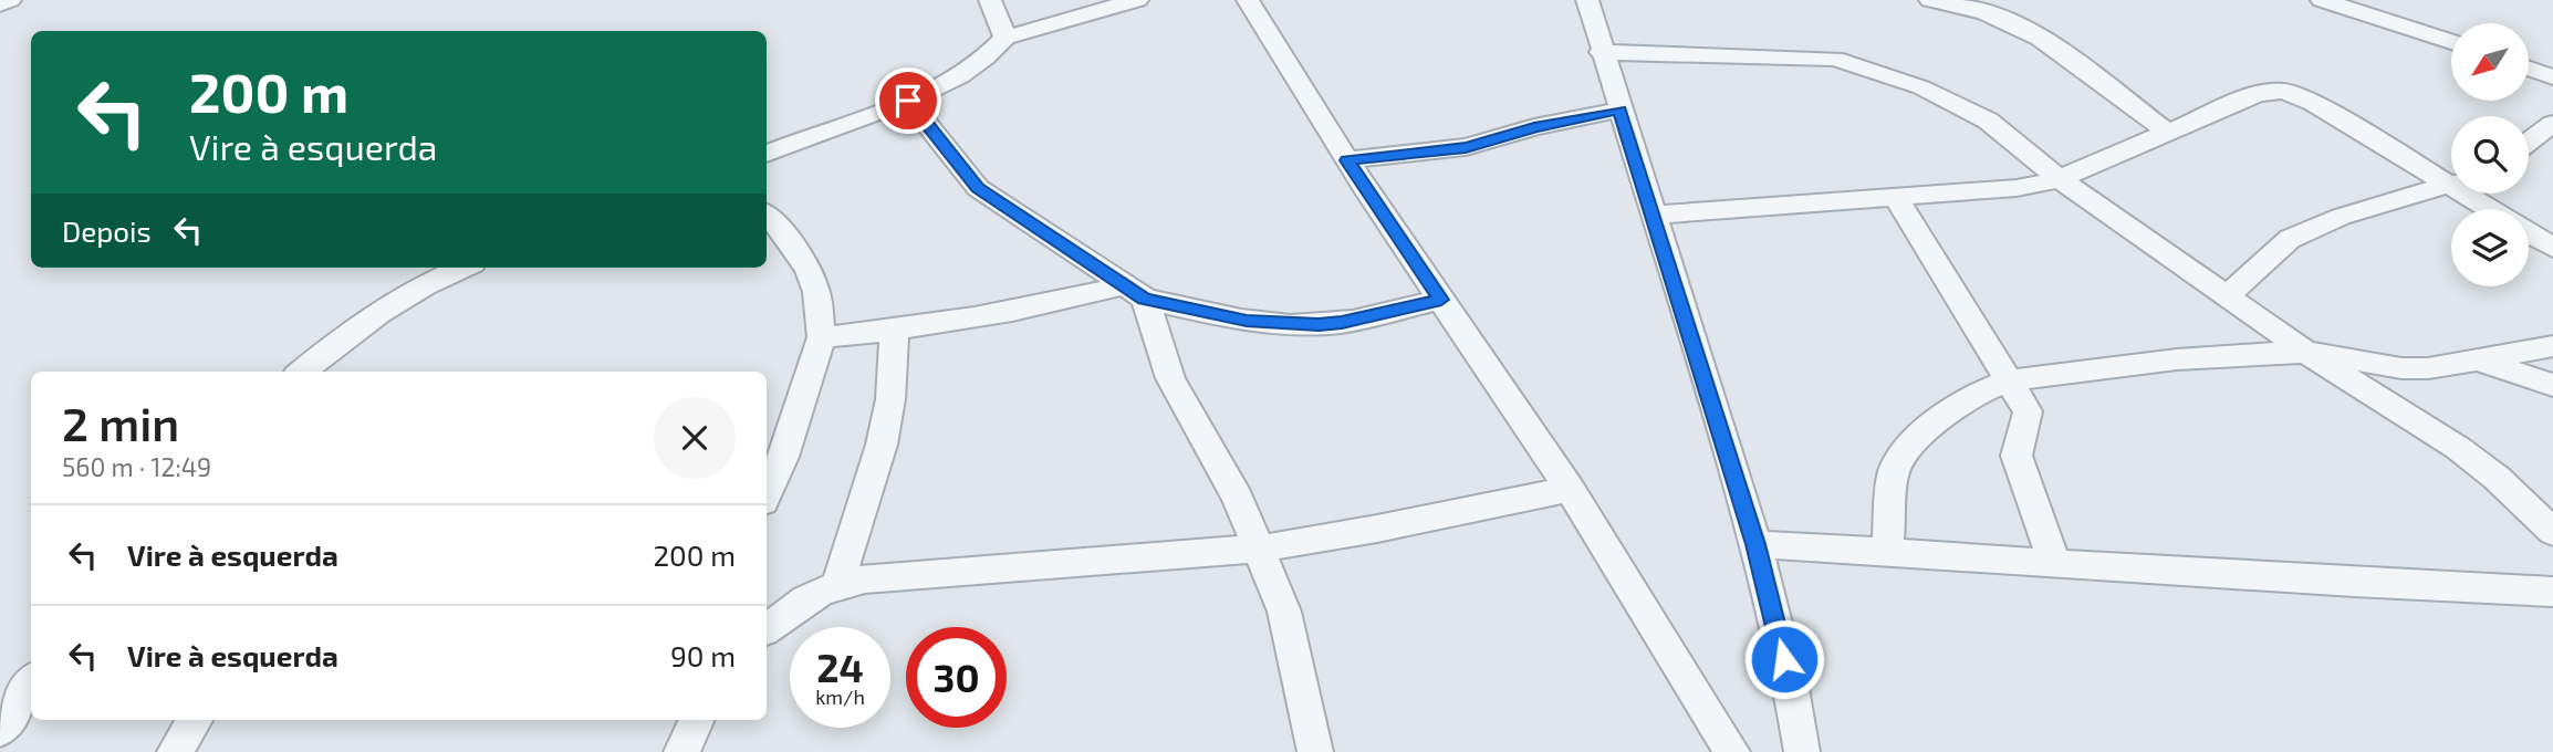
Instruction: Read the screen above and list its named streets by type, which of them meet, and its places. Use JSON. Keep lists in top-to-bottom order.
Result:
{
  "north": "bottom left",
  "page": {
    "turn": ["200 m", "Vire à esquerda"],
    "then": "Depois",
    "heading": ["2 min", "560 m · 12:49"],
    "list": [
      {
        "name": "Vire à esquerda",
        "value": "200 m"
      },
      {
        "name": "Vire à esquerda",
        "value": "90 m"
      }
    ],
    "speed": "24 km/h",
    "limit": "30"
  }
}
